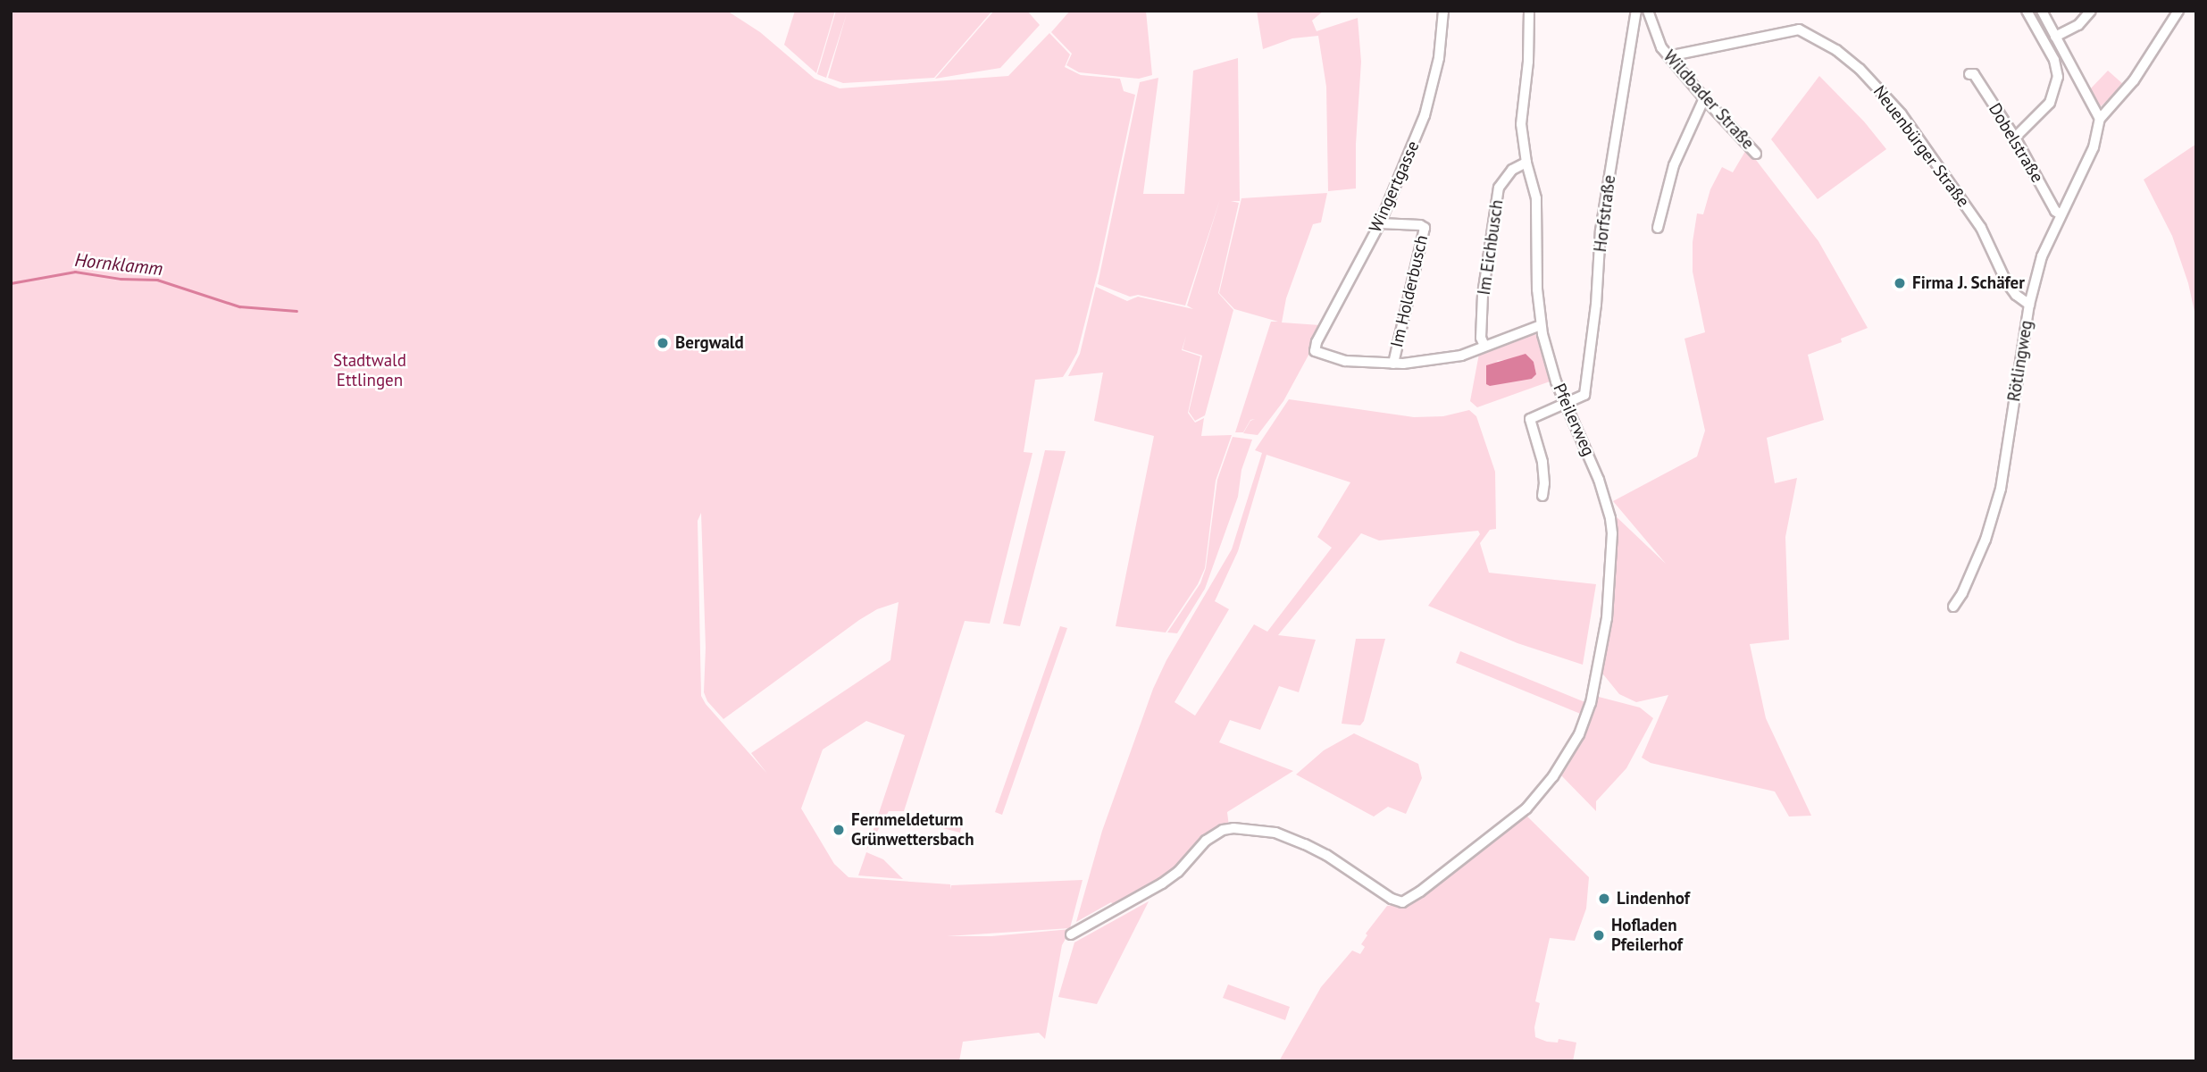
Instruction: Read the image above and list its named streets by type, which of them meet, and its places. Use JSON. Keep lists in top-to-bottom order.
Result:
{
  "streets": {
    "street": [
      "Wildbader Straße",
      "Dobelstraße",
      "Neuenbürger Straße",
      "Wingertgasse",
      "Horfstraße",
      "Im Eichbusch",
      "Im Holderbusch",
      "Rötlingweg",
      "Pfeilerweg"
    ]
  },
  "crossings": [
    ["Wildbader Straße", "Neuenbürger Straße"],
    ["Dobelstraße", "Rötlingweg"],
    ["Neuenbürger Straße", "Rötlingweg"],
    ["Wingertgasse", "Im Holderbusch"],
    ["Horfstraße", "Pfeilerweg"],
    ["Im Eichbusch", "Pfeilerweg"]
  ],
  "water": ["Hornklamm"],
  "parks": ["Stadtwald Ettlingen"],
  "places": [
    "Firma J. Schäfer",
    "Bergwald",
    "Fernmeldeturm Grünwettersbach",
    "Lindenhof",
    "Hofladen Pfeilerhof"
  ]
}
